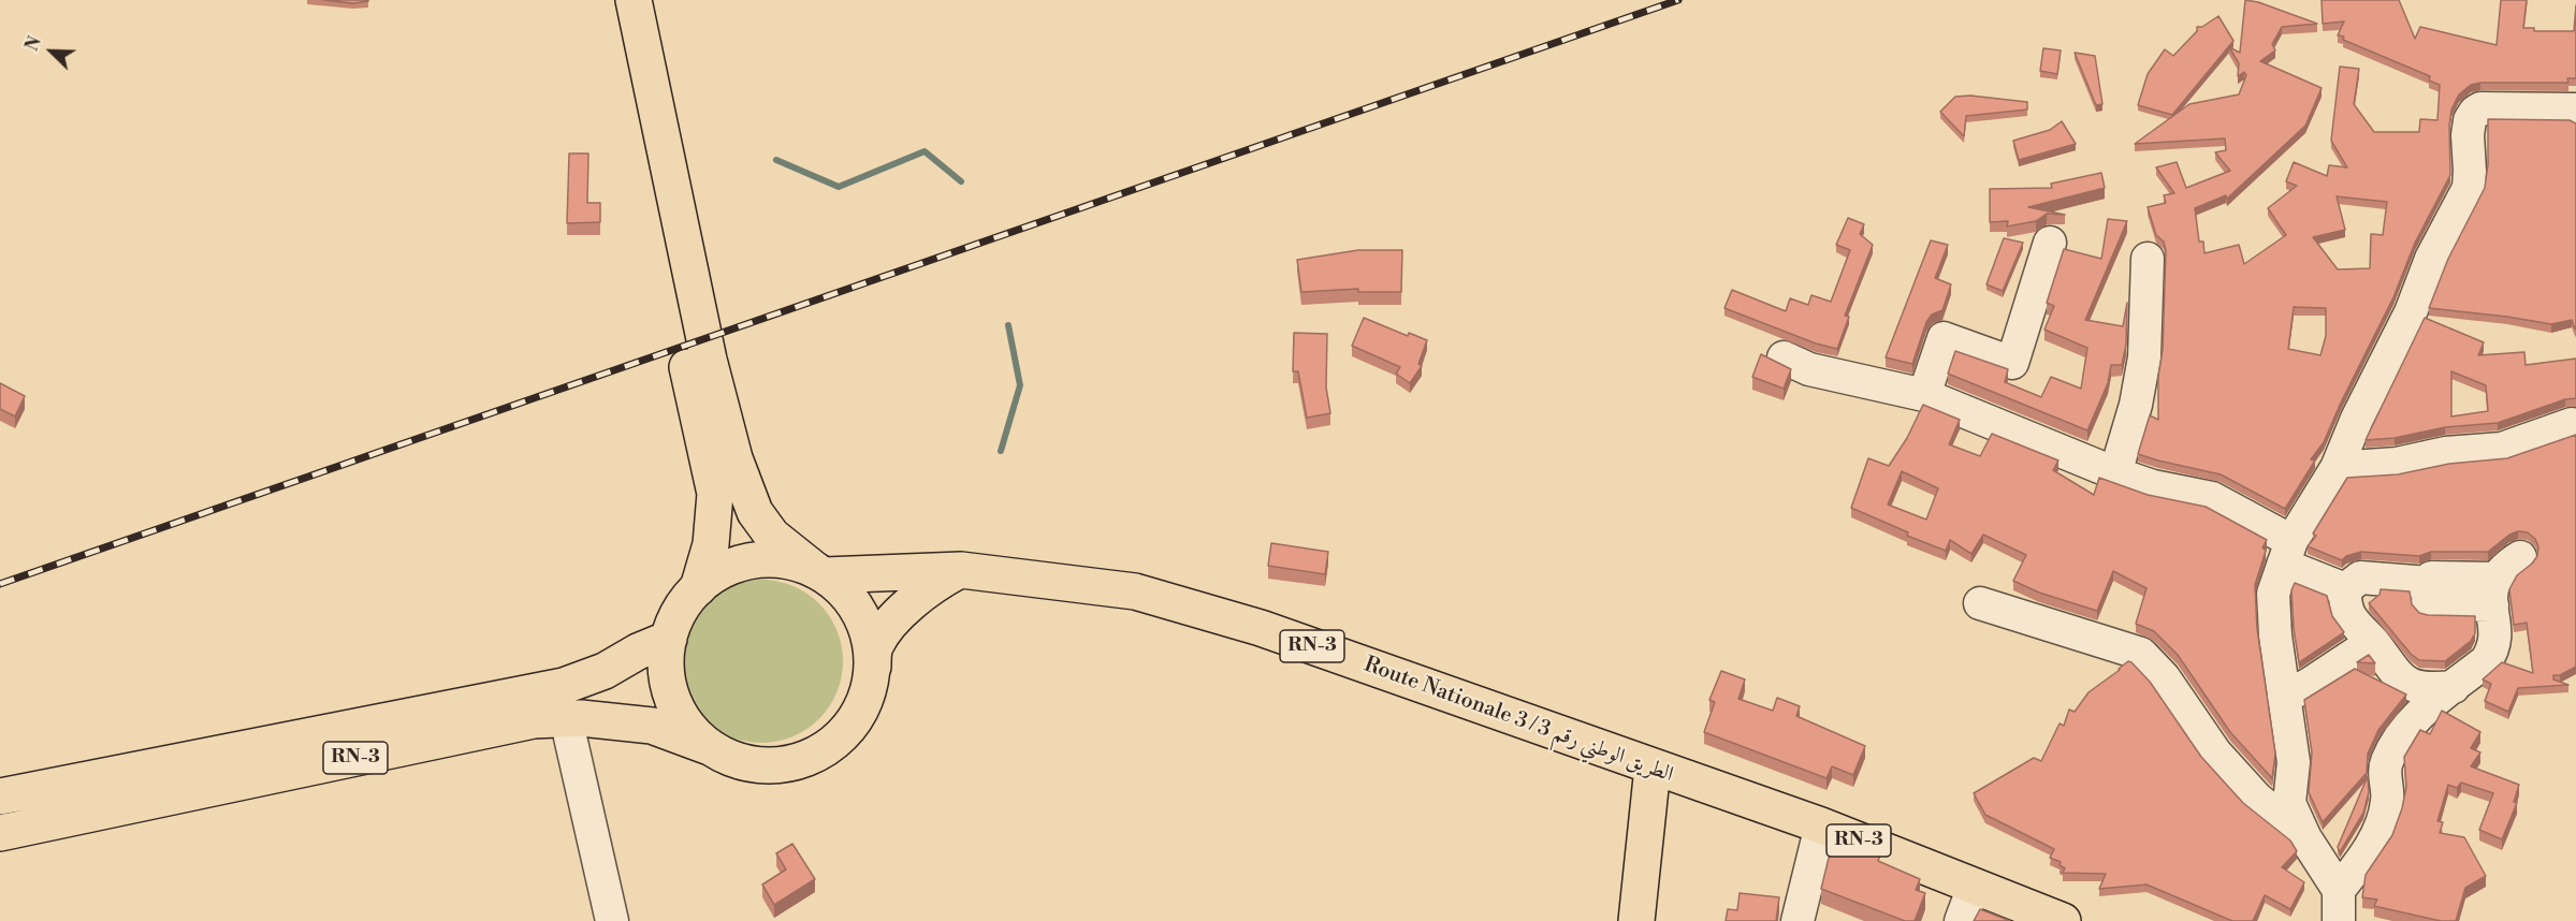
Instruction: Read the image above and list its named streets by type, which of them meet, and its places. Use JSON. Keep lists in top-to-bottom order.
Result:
{
  "streets": {
    "main road": ["RN-3", "Route Nationale 3 / الطريق الوطني رقم 3"]
  },
  "crossings": [
    ["RN-3", "Route Nationale 3 / الطريق الوطني رقم 3"]
  ],
  "north": "top left"
}
